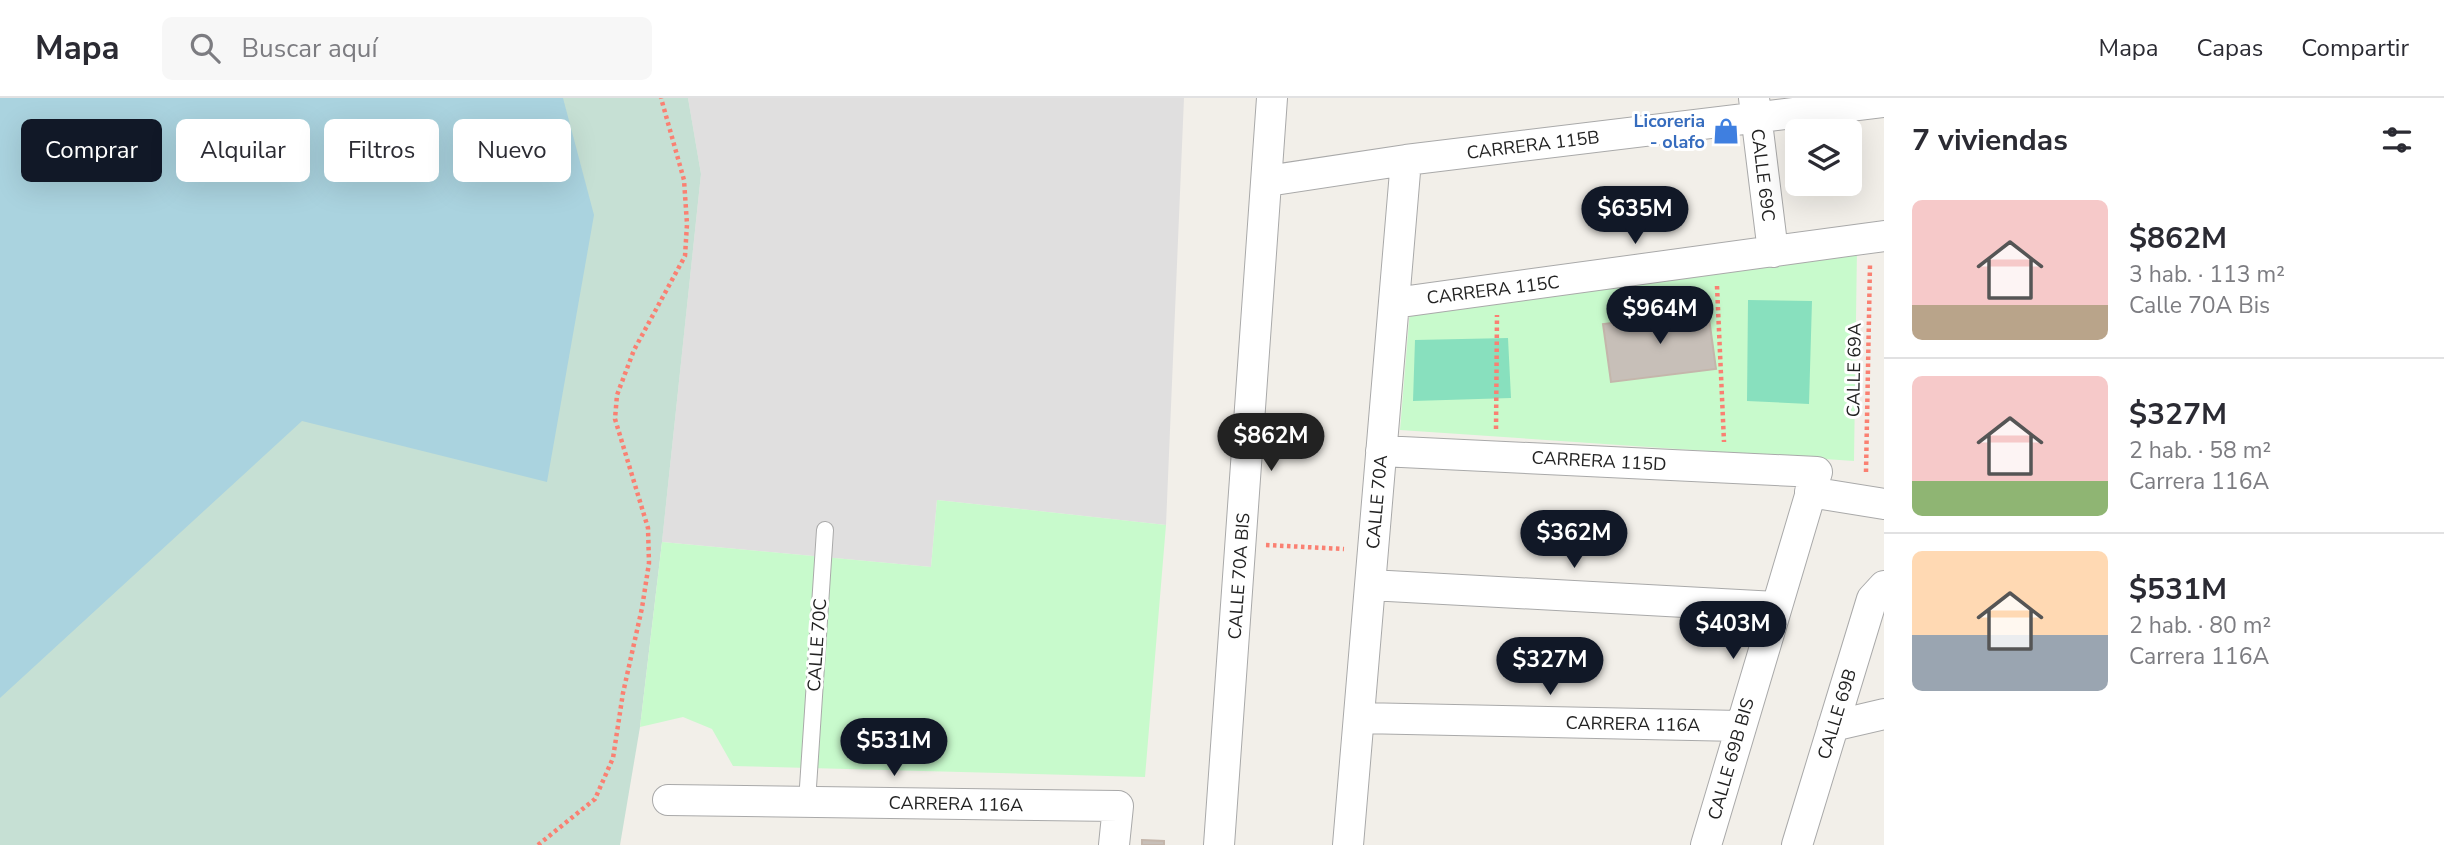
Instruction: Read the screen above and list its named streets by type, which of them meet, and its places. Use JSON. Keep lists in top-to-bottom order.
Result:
{
  "streets": {
    "street": [
      "CARRERA 115B",
      "CALLE 69C",
      "CARRERA 115C",
      "CARRERA 115D",
      "CALLE 70A",
      "CALLE 70A BIS",
      "CALLE 69B",
      "CARRERA 116A",
      "CALLE 69B BIS"
    ],
    "lane": ["CALLE 70C"],
    "path": ["CALLE 69A"]
  },
  "crossings": [
    ["CARRERA 115B", "CALLE 69C"],
    ["CARRERA 115B", "CALLE 70A"],
    ["CARRERA 115B", "CALLE 70A BIS"],
    ["CALLE 69C", "CARRERA 115C"],
    ["CARRERA 115C", "CALLE 69A"],
    ["CARRERA 115C", "CALLE 70A"],
    ["CALLE 69A", "CARRERA 115D"],
    ["CARRERA 115D", "CALLE 70A"],
    ["CARRERA 115D", "CALLE 69B BIS"],
    ["CALLE 70A", "CARRERA 116A"],
    ["CALLE 70C", "CARRERA 116A"],
    ["CARRERA 116A", "CALLE 69B BIS"]
  ],
  "places": {
    "shop": ["Licoreria - olafo"]
  },
  "page": {
    "header": "Mapa",
    "search": "Buscar aquí",
    "nav": ["Mapa", "Capas", "Compartir"],
    "heading": "7 viviendas",
    "chip": [
      "Comprar",
      "Alquilar",
      "Filtros",
      "Nuevo"
    ],
    "list": [
      {
        "name": "$862M",
        "note": "3 hab. · 113 m² · Calle 70A Bis"
      },
      {
        "name": "$327M",
        "note": "2 hab. · 58 m² · Carrera 116A"
      },
      {
        "name": "$531M",
        "note": "2 hab. · 80 m² · Carrera 116A"
      }
    ],
    "price": [
      "$635M",
      "$964M",
      "$862M",
      "$362M",
      "$403M",
      "$327M",
      "$531M"
    ]
  }
}
